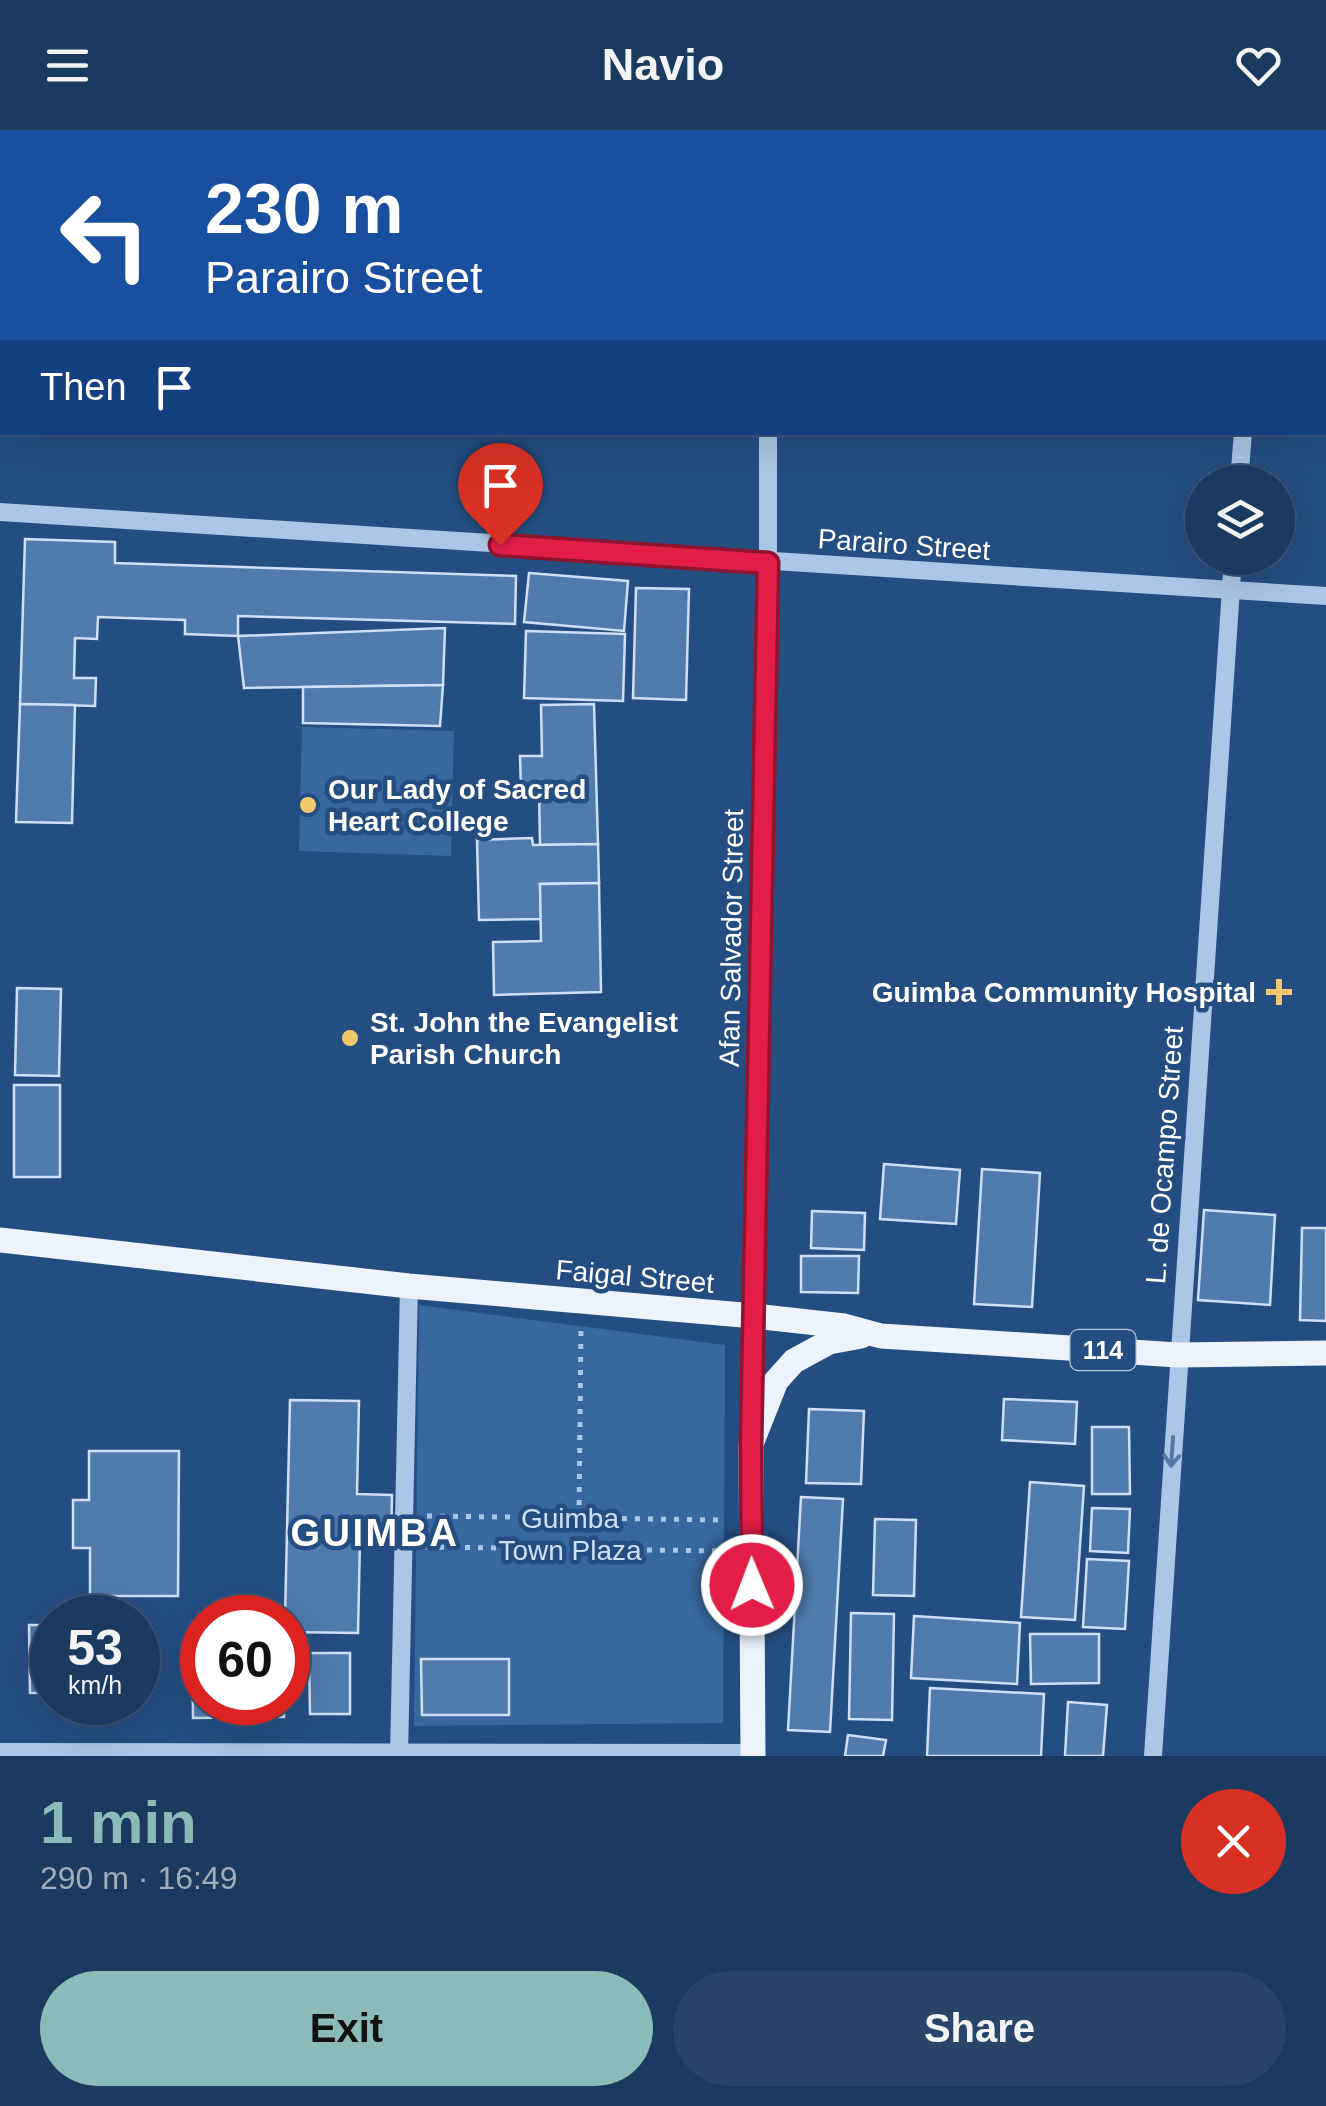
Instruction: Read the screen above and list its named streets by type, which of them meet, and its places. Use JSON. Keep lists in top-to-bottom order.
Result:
{
  "streets": {
    "main road": ["Afan Salvador Street", "Faigal Street", "114"],
    "street": ["Parairo Street", "L. de Ocampo Street"]
  },
  "crossings": [
    ["Parairo Street", "Afan Salvador Street"],
    ["Parairo Street", "L. de Ocampo Street"],
    ["Afan Salvador Street", "Faigal Street"],
    ["L. de Ocampo Street", "Faigal Street"]
  ],
  "districts": ["GUIMBA"],
  "parks": ["Guimba Town Plaza"],
  "places": {
    "other": ["Our Lady of Sacred Heart College", "St. John the Evangelist Parish Church"],
    "health": ["Guimba Community Hospital"]
  },
  "page": {
    "header": "Navio",
    "turn": ["230 m", "Parairo Street"],
    "then": "Then",
    "speed": "53 km/h",
    "limit": "60",
    "heading": ["1 min", "290 m · 16:49"],
    "buttons": ["Exit", "Share"]
  }
}
